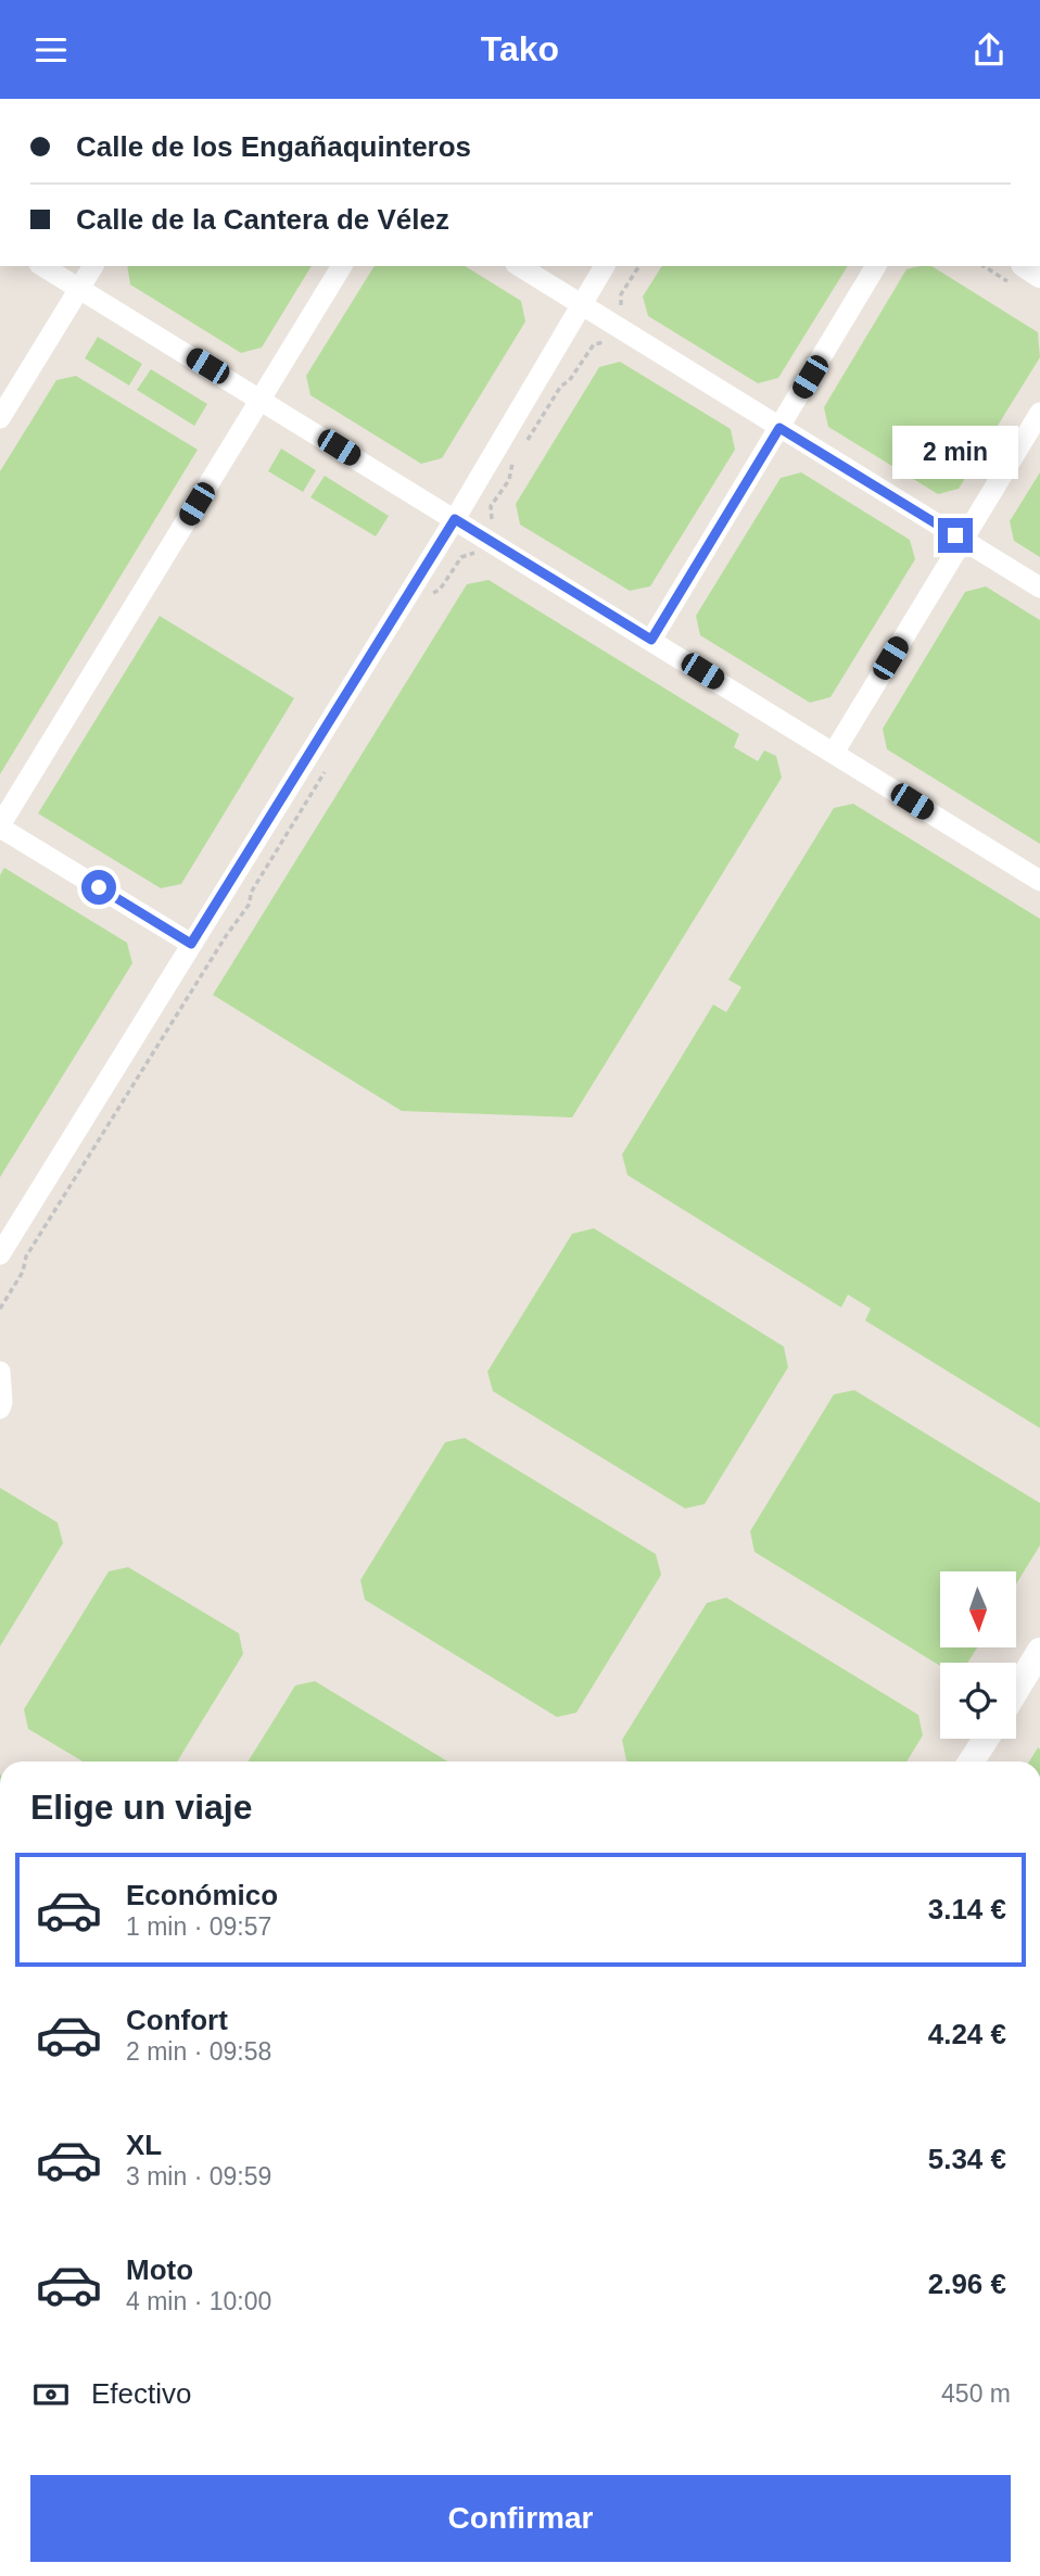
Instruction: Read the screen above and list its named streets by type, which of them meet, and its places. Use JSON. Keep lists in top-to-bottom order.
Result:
{
  "north": "bottom",
  "page": {
    "header": "Tako",
    "banner": ["Calle de los Engañaquinteros", "Calle de la Cantera de Vélez"],
    "bubble": "2 min",
    "heading": "Elige un viaje",
    "list": [
      {
        "name": "Económico",
        "note": "1 min · 09:57",
        "value": "3.14 €"
      },
      {
        "name": "Confort",
        "note": "2 min · 09:58",
        "value": "4.24 €"
      },
      {
        "name": "XL",
        "note": "3 min · 09:59",
        "value": "5.34 €"
      },
      {
        "name": "Moto",
        "note": "4 min · 10:00",
        "value": "2.96 €"
      }
    ],
    "pay": ["Efectivo", "450 m"],
    "buttons": "Confirmar"
  }
}
